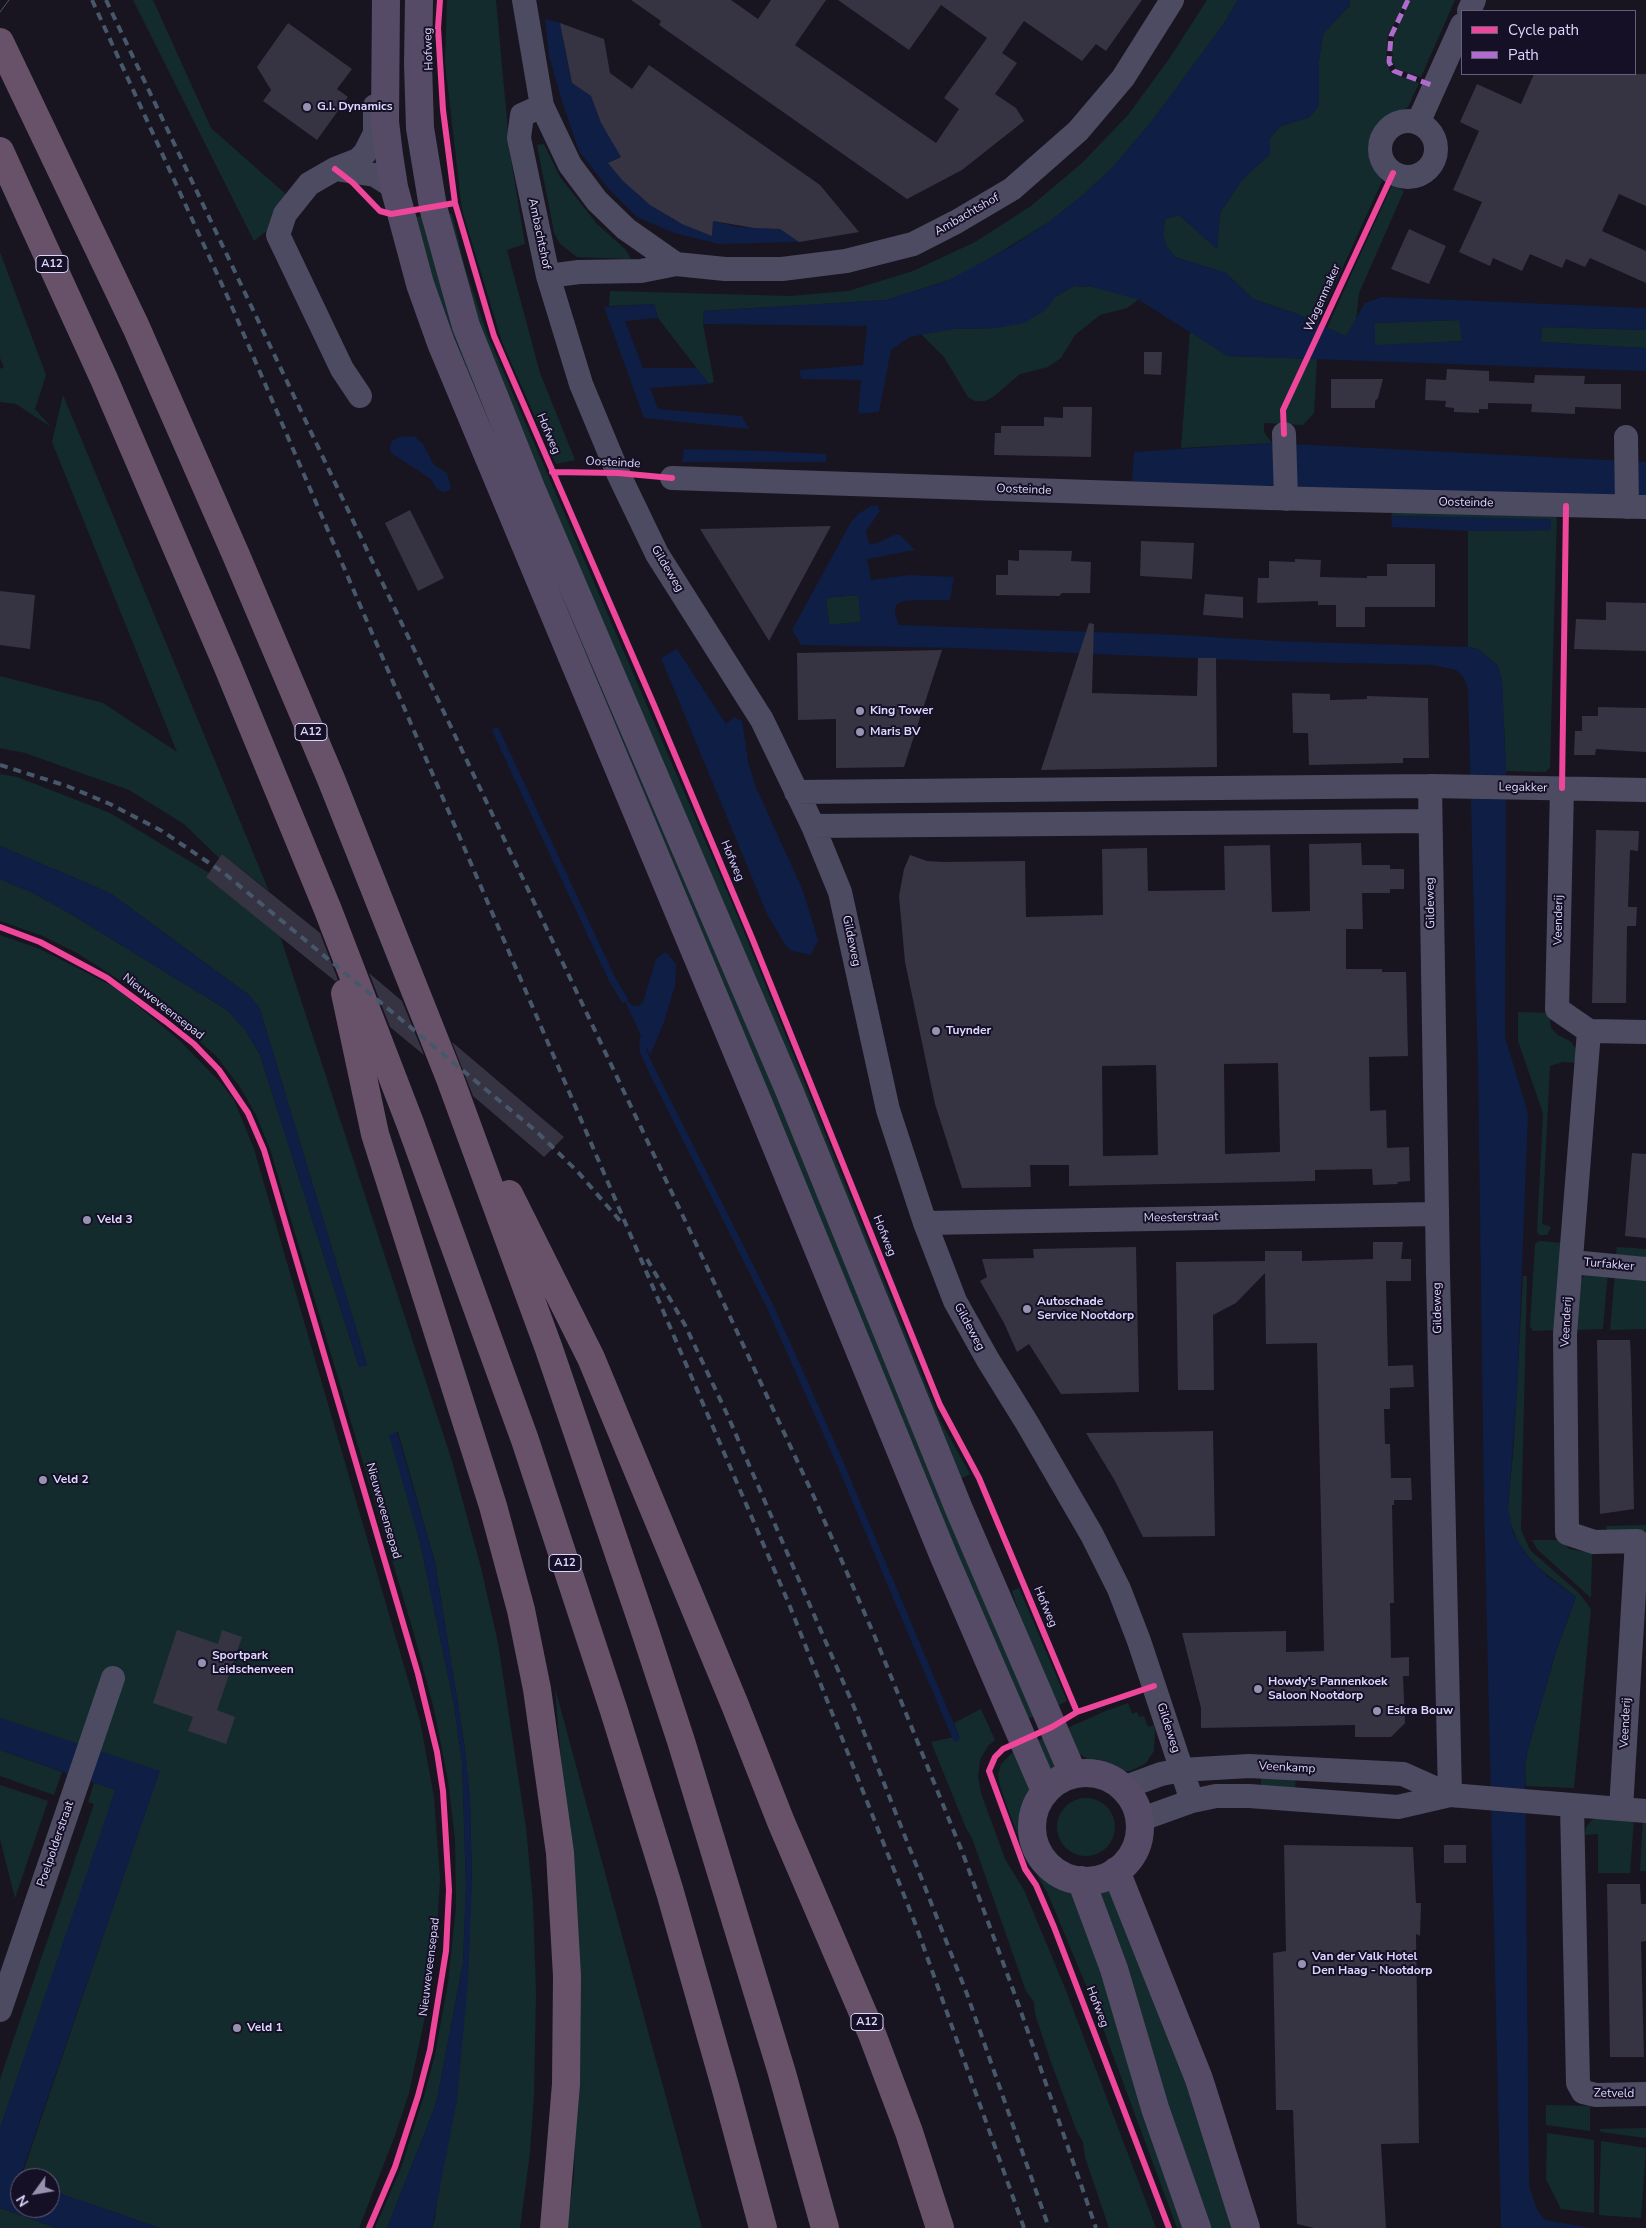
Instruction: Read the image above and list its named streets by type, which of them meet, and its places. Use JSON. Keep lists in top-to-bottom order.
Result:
{
  "streets": {
    "highway": ["A12"],
    "main road": ["Hofweg"],
    "street": [
      "Ambachtshof",
      "Oosteinde",
      "Gildeweg",
      "Legakker",
      "Veenderij",
      "Meesterstraat",
      "Turfakker",
      "Veenkamp",
      "Poelpolderstraat",
      "Zetveld"
    ],
    "cycle path": ["Wagenmaker", "Nieuweveensepad"]
  },
  "crossings": [
    ["Hofweg", "Veenkamp"],
    ["Ambachtshof", "Gildeweg"],
    ["Gildeweg", "Legakker"],
    ["Gildeweg", "Meesterstraat"],
    ["Gildeweg", "Veenkamp"],
    ["Legakker", "Veenderij"],
    ["Veenderij", "Turfakker"],
    ["Veenderij", "Veenkamp"],
    ["Veenkamp", "Zetveld"]
  ],
  "places": [
    "G.I. Dynamics",
    "King Tower",
    "Maris BV",
    "Tuynder",
    "Veld 3",
    "Autoschade Service Nootdorp",
    "Veld 2",
    "Sportpark Leidschenveen",
    "Howdy's Pannenkoek Saloon Nootdorp",
    "Eskra Bouw",
    "Van der Valk Hotel Den Haag - Nootdorp",
    "Veld 1"
  ],
  "legend": ["Cycle path", "Path"],
  "north": "bottom left"
}
